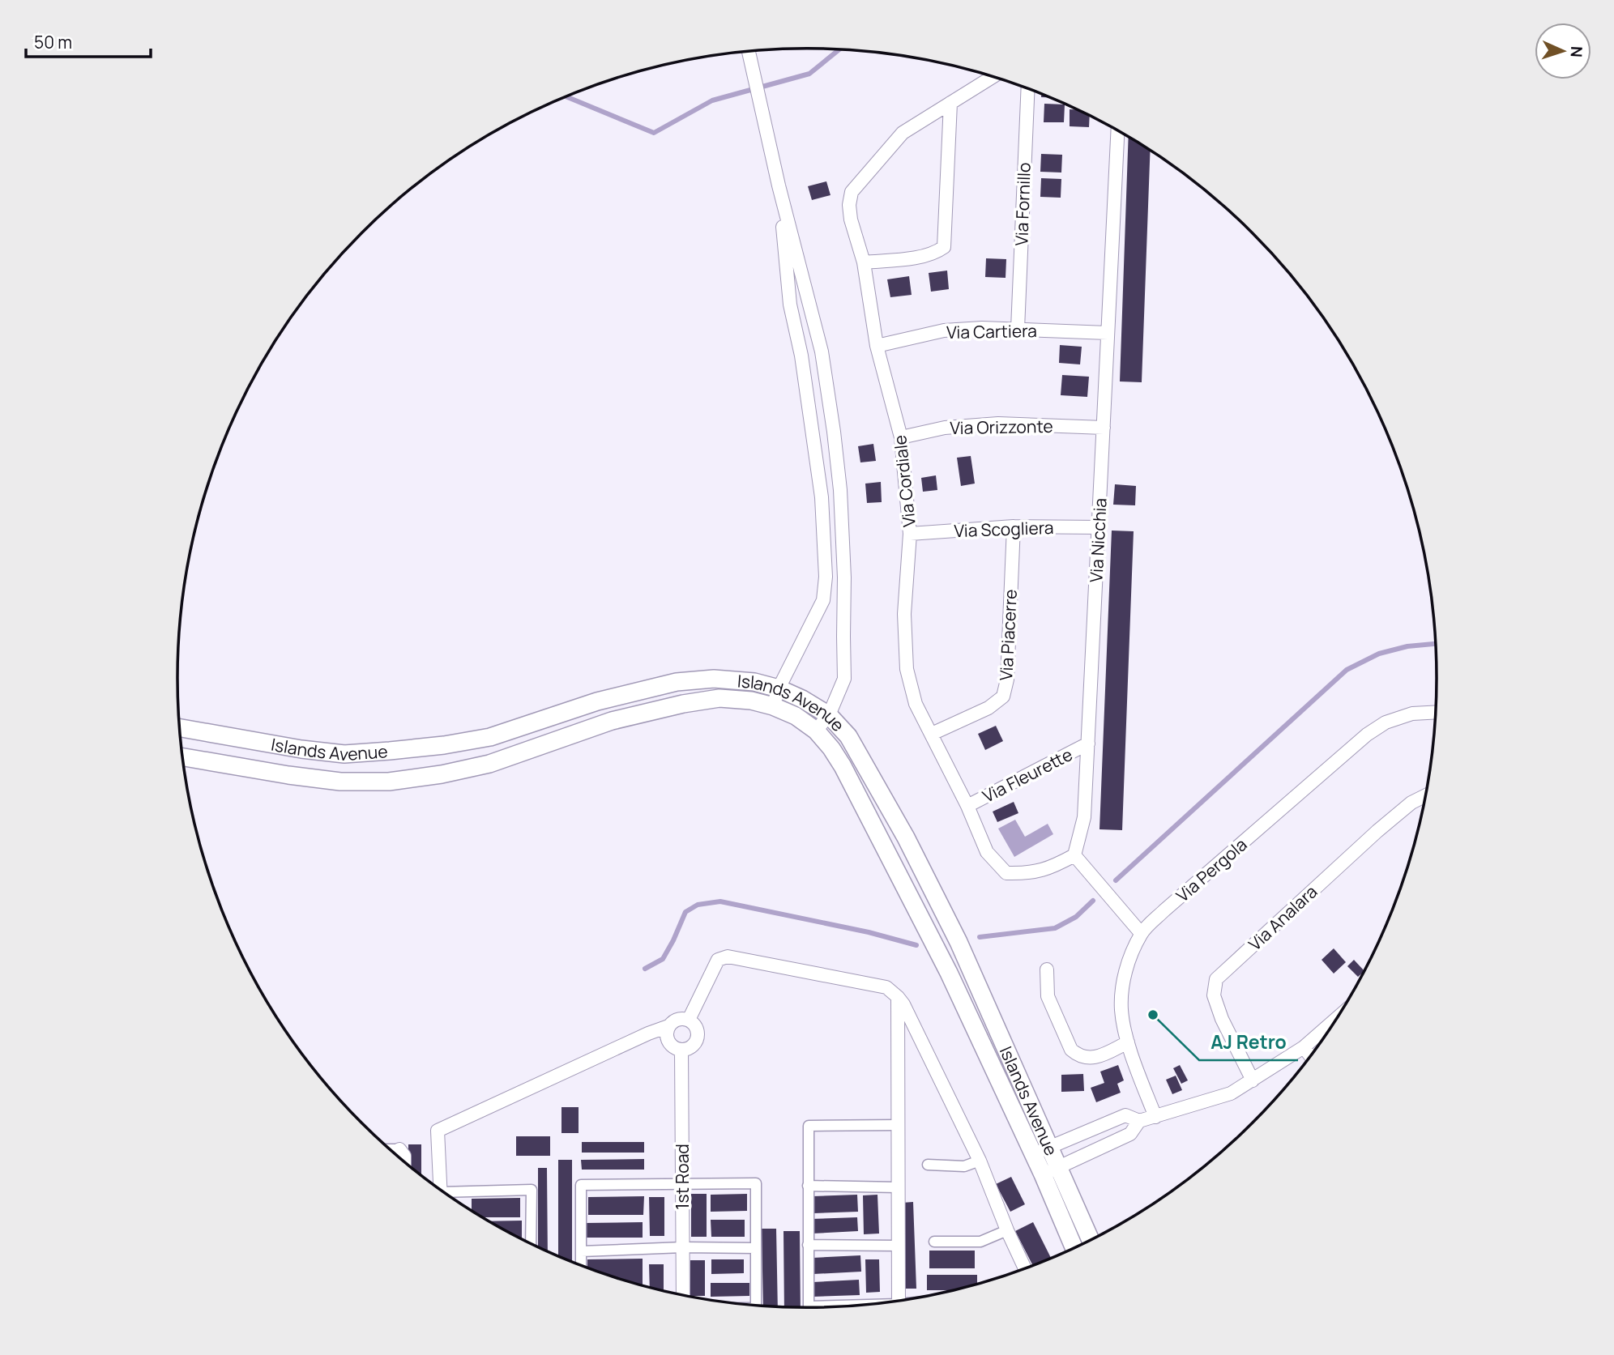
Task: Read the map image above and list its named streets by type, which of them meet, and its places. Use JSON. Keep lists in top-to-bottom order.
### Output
{
  "streets": {
    "street": [
      "Via Fornillo",
      "Via Cartiera",
      "Via Orizzonte",
      "Via Cordiale",
      "Via Scogliera",
      "Via Nicchia",
      "Via Piacerre",
      "Islands Avenue",
      "Via Fleurette",
      "Via Pergola",
      "Via Analara",
      "1st Road"
    ]
  },
  "crossings": [
    ["Via Fornillo", "Via Cartiera"],
    ["Via Cartiera", "Via Cordiale"],
    ["Via Cartiera", "Via Nicchia"],
    ["Via Orizzonte", "Via Cordiale"],
    ["Via Orizzonte", "Via Nicchia"],
    ["Via Cordiale", "Via Scogliera"],
    ["Via Cordiale", "Via Nicchia"],
    ["Via Cordiale", "Via Piacerre"],
    ["Via Cordiale", "Via Fleurette"],
    ["Via Scogliera", "Via Nicchia"],
    ["Via Scogliera", "Via Piacerre"],
    ["Via Nicchia", "Via Fleurette"]
  ],
  "places": ["AJ Retro"],
  "scale_bar": "50 m",
  "north": "right"
}
